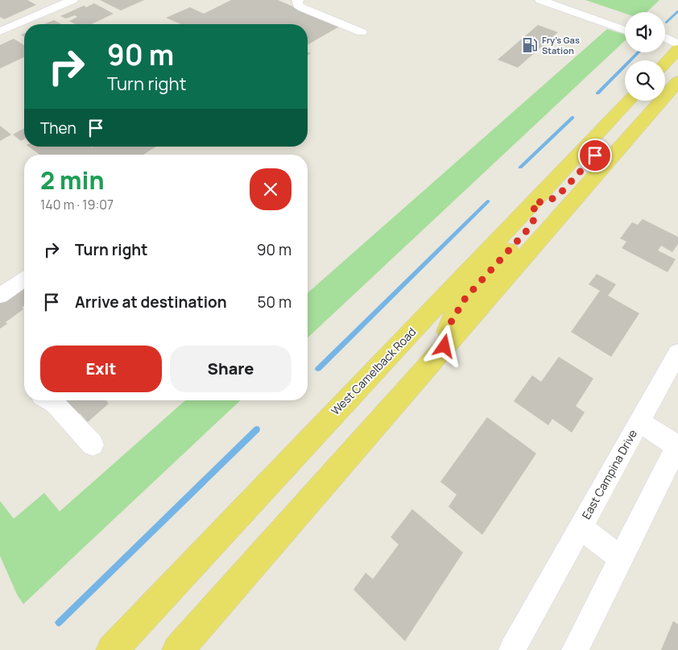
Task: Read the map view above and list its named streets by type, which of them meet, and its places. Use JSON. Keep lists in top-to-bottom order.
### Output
{
  "streets": {
    "main road": ["West Camelback Road"],
    "street": ["East Campina Drive"]
  },
  "places": {
    "fuel station": ["Fry's Gas Station"]
  },
  "page": {
    "turn": ["90 m", "Turn right"],
    "then": "Then",
    "heading": ["2 min", "140 m · 19:07"],
    "list": [
      {
        "name": "Turn right",
        "value": "90 m"
      },
      {
        "name": "Arrive at destination",
        "value": "50 m"
      }
    ],
    "buttons": ["Exit", "Share"]
  }
}
